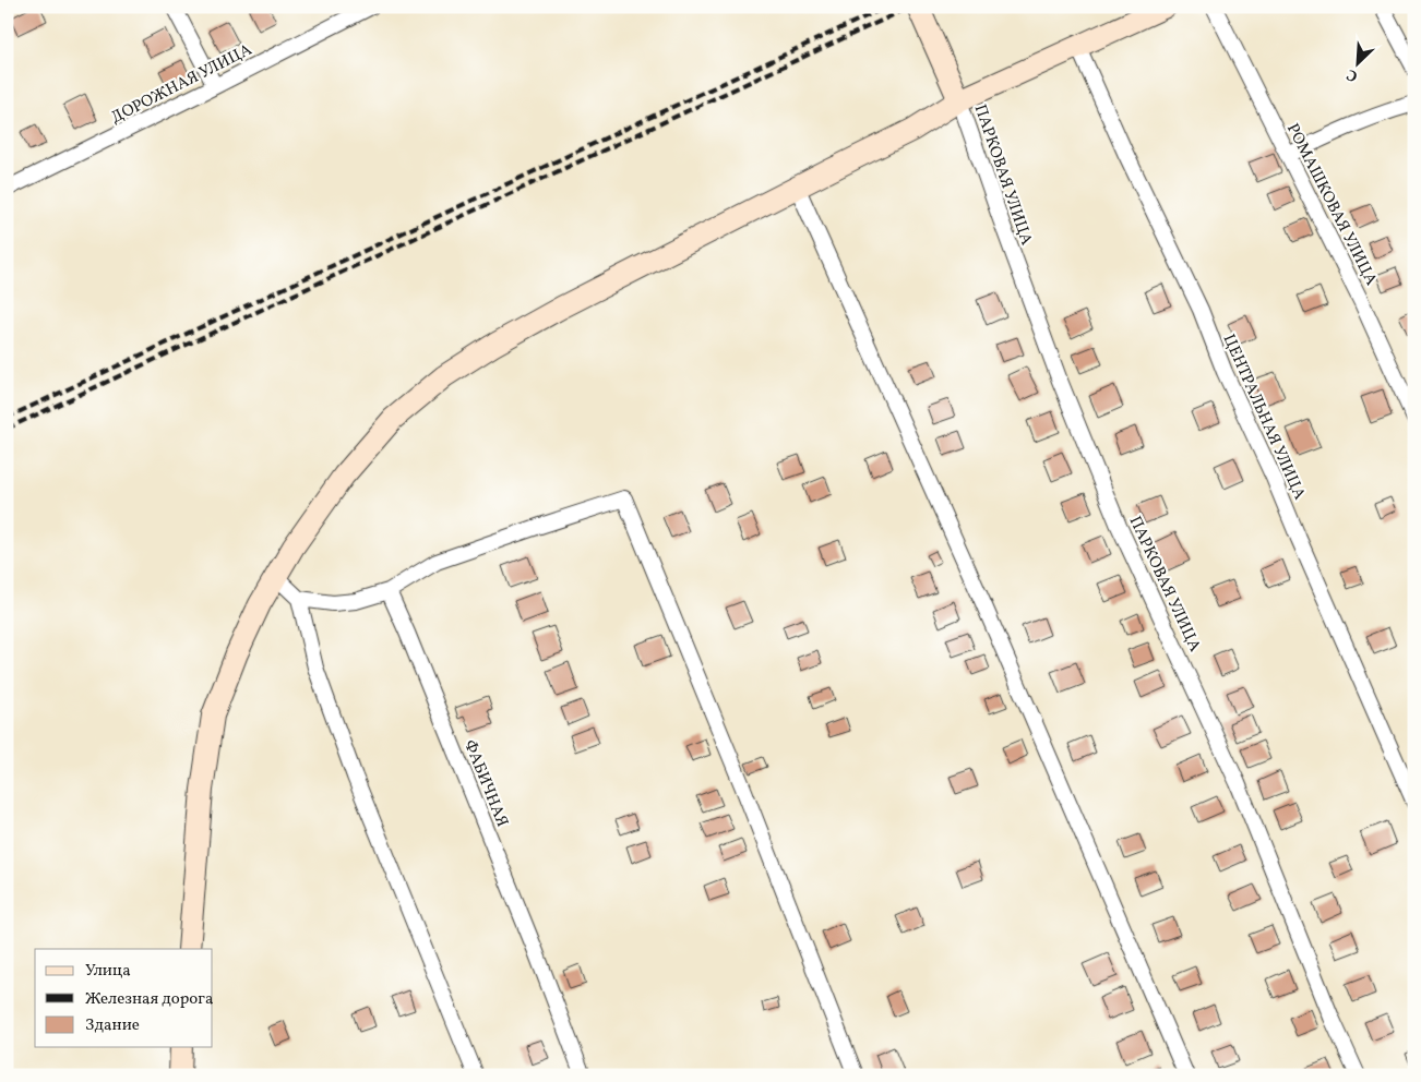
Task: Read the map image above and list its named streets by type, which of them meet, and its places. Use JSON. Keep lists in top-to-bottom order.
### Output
{
  "streets": {
    "street": [
      "ДОРОЖНАЯ УЛИЦА",
      "ПАРКОВАЯ УЛИЦА",
      "РОМАШКОВАЯ УЛИЦА",
      "ЦЕНТРАЛЬНАЯ УЛИЦА",
      "ФАБИЧНАЯ"
    ]
  },
  "legend": ["Улица", "Железная дорога", "Здание"],
  "north": "bottom left"
}
